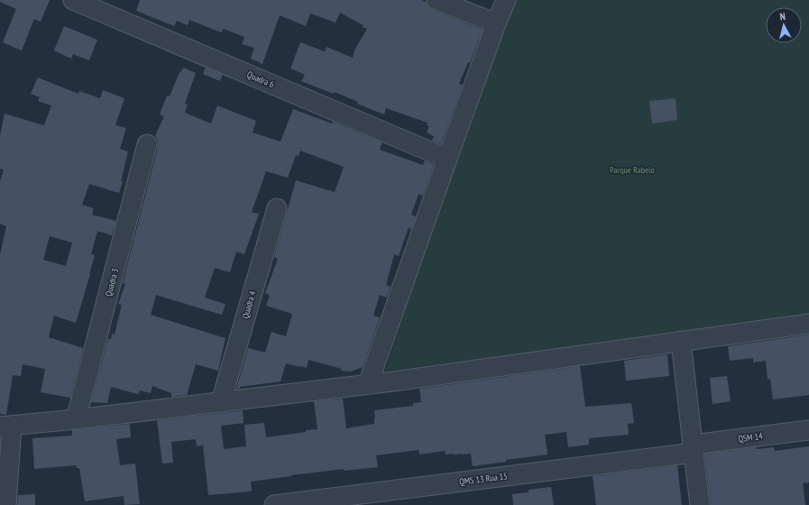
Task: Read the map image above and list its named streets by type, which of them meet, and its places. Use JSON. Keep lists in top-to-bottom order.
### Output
{
  "streets": {
    "street": [
      "Quadra 6",
      "Quadra 3",
      "Quadra 4",
      "QSM 14",
      "QMS 13 Rua 15"
    ]
  },
  "crossings": [
    ["QSM 14", "QMS 13 Rua 15"]
  ],
  "parks": ["Parque Rabelo"],
  "north": "top"
}
